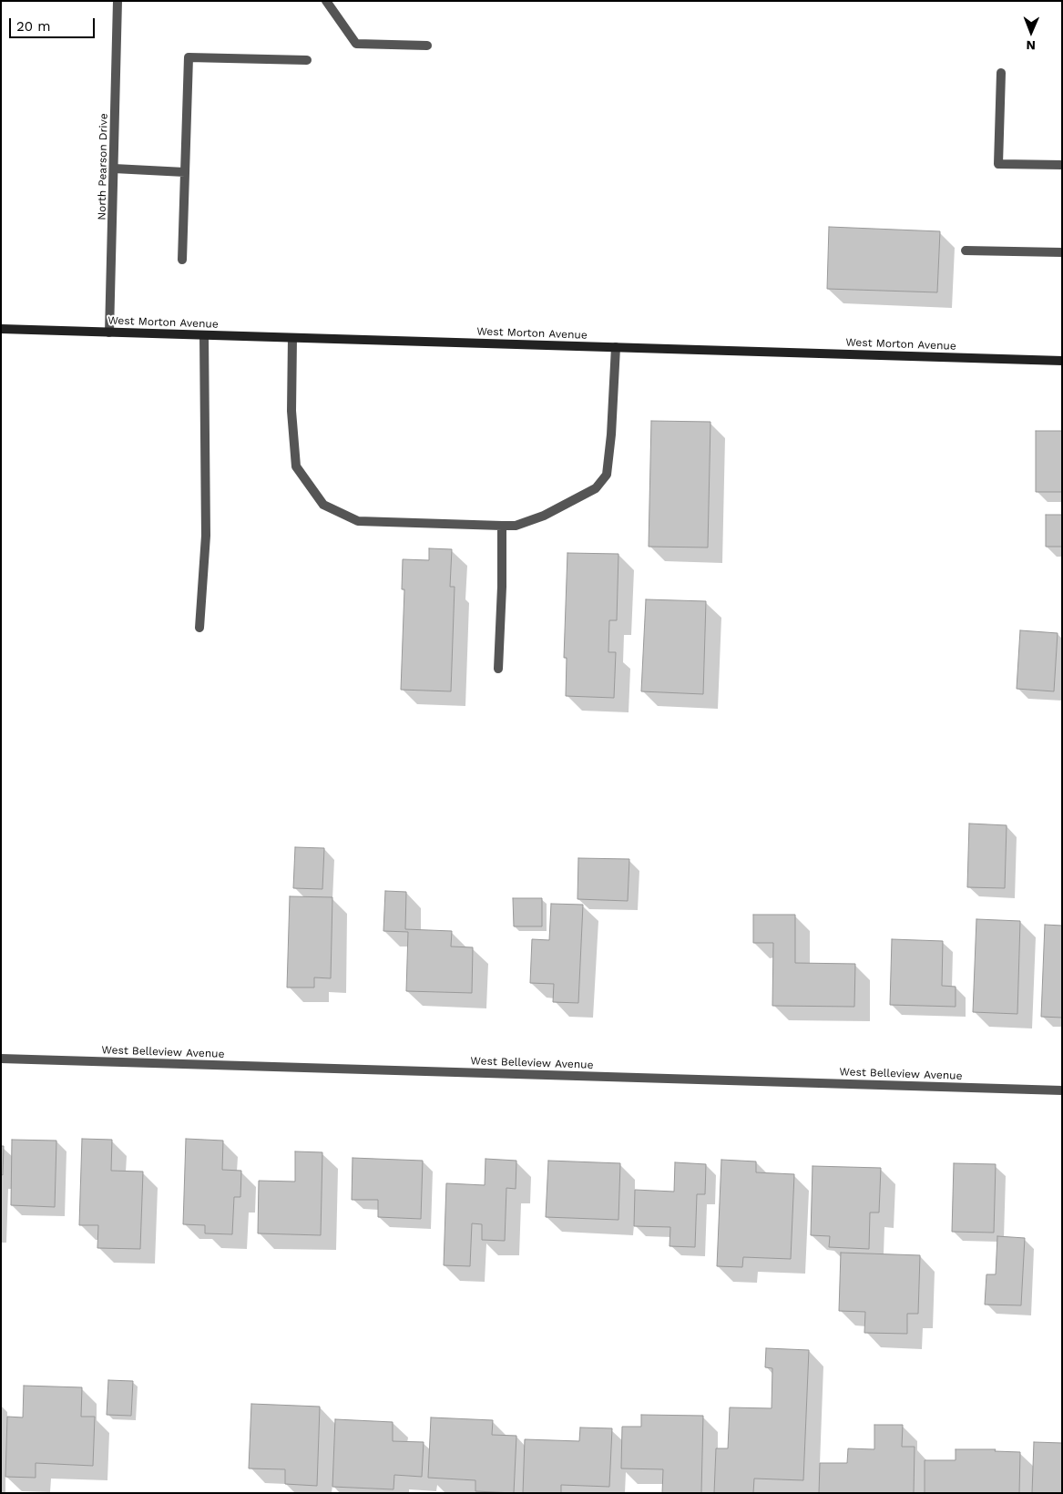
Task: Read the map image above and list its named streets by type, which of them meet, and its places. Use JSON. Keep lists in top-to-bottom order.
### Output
{
  "streets": {
    "main road": ["West Morton Avenue"],
    "street": ["North Pearson Drive", "West Belleview Avenue"]
  },
  "crossings": [
    ["North Pearson Drive", "West Morton Avenue"]
  ],
  "scale_bar": "20 m",
  "north": "bottom"
}
